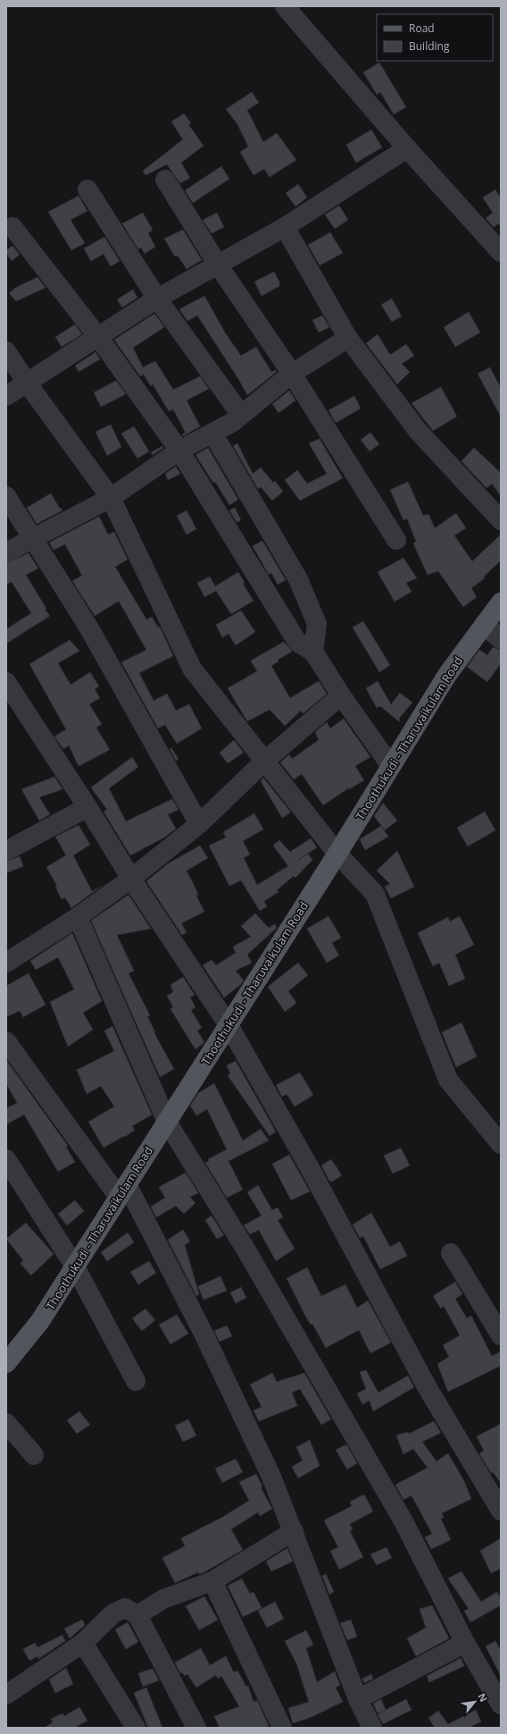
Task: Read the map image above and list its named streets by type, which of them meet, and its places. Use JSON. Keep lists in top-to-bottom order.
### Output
{
  "streets": {
    "main road": ["Thoothukudi - Tharuvaikulam Road"]
  },
  "legend": ["Road", "Building"],
  "north": "top right"
}
